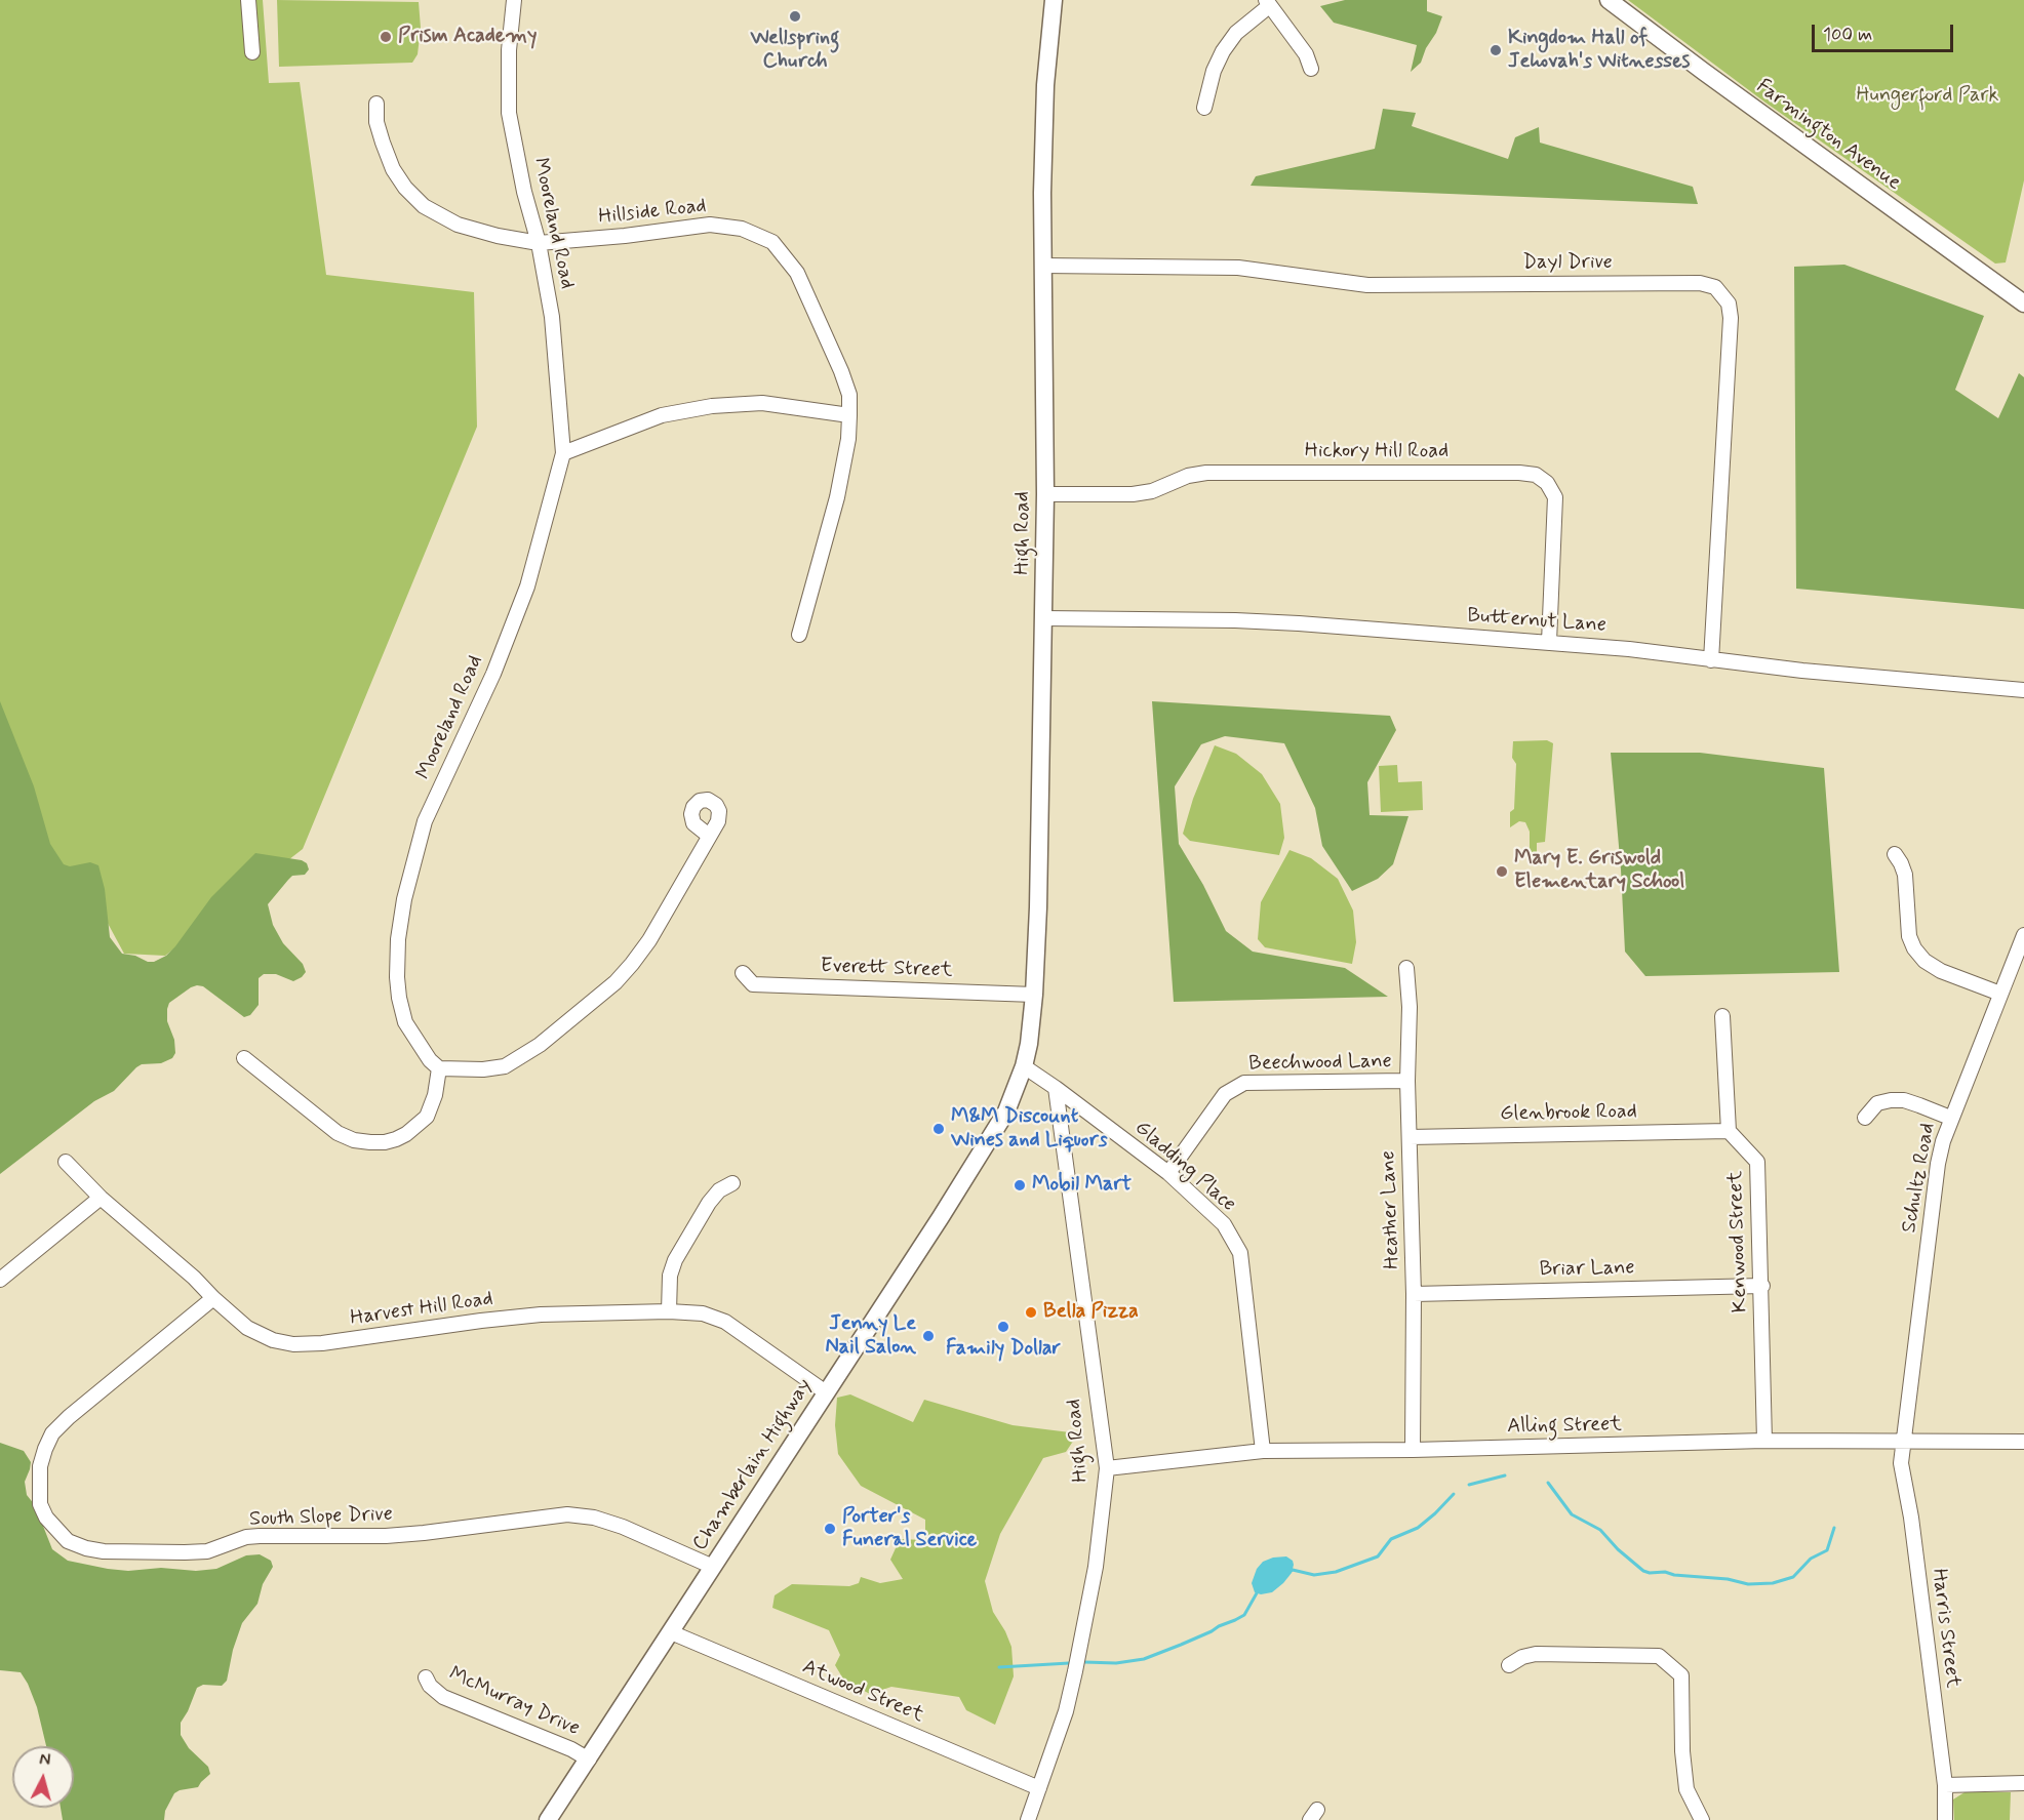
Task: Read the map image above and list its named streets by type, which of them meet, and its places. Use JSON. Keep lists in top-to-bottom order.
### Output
{
  "streets": {
    "main road": ["Farmington Avenue", "High Road", "Chamberlain Highway"],
    "street": [
      "Hillside Road",
      "Mooreland Road",
      "Dayl Drive",
      "Hickory Hill Road",
      "Butternut Lane",
      "Everett Street",
      "Beechwood Lane",
      "Glenbrook Road",
      "Gladding Place",
      "Schultz Road",
      "Heather Lane",
      "Kenwood Street",
      "Briar Lane",
      "Harvest Hill Road",
      "Alling Street",
      "South Slope Drive",
      "Harris Street",
      "Atwood Street",
      "McMurray Drive"
    ]
  },
  "crossings": [
    ["Hillside Road", "Mooreland Road"],
    ["Dayl Drive", "High Road"],
    ["Dayl Drive", "Butternut Lane"],
    ["Hickory Hill Road", "High Road"],
    ["Hickory Hill Road", "Butternut Lane"],
    ["High Road", "Butternut Lane"],
    ["High Road", "Everett Street"],
    ["High Road", "Gladding Place"],
    ["High Road", "Alling Street"],
    ["High Road", "Chamberlain Highway"],
    ["High Road", "Atwood Street"],
    ["Beechwood Lane", "Gladding Place"],
    ["Beechwood Lane", "Heather Lane"],
    ["Glenbrook Road", "Heather Lane"],
    ["Glenbrook Road", "Kenwood Street"],
    ["Gladding Place", "Alling Street"],
    ["Gladding Place", "Chamberlain Highway"],
    ["Schultz Road", "Alling Street"],
    ["Schultz Road", "Harris Street"],
    ["Heather Lane", "Briar Lane"],
    ["Heather Lane", "Alling Street"],
    ["Kenwood Street", "Briar Lane"],
    ["Kenwood Street", "Alling Street"],
    ["Harvest Hill Road", "Chamberlain Highway"],
    ["Harvest Hill Road", "South Slope Drive"],
    ["Alling Street", "Harris Street"],
    ["Chamberlain Highway", "South Slope Drive"],
    ["Chamberlain Highway", "Atwood Street"],
    ["Chamberlain Highway", "McMurray Drive"]
  ],
  "parks": ["Hungerford Park"],
  "places": [
    "Wellspring Church",
    "Prism Academy",
    "Kingdom Hall of Jehovah's Witnesses",
    "Mary E. Griswold Elementary School",
    "M&M Discount Wines and Liquors",
    "Mobil Mart",
    "Bella Pizza",
    "Family Dollar",
    "Jenny Le Nail Salon",
    "Porter's Funeral Service"
  ],
  "scale_bar": "100 m",
  "north": "top"
}
